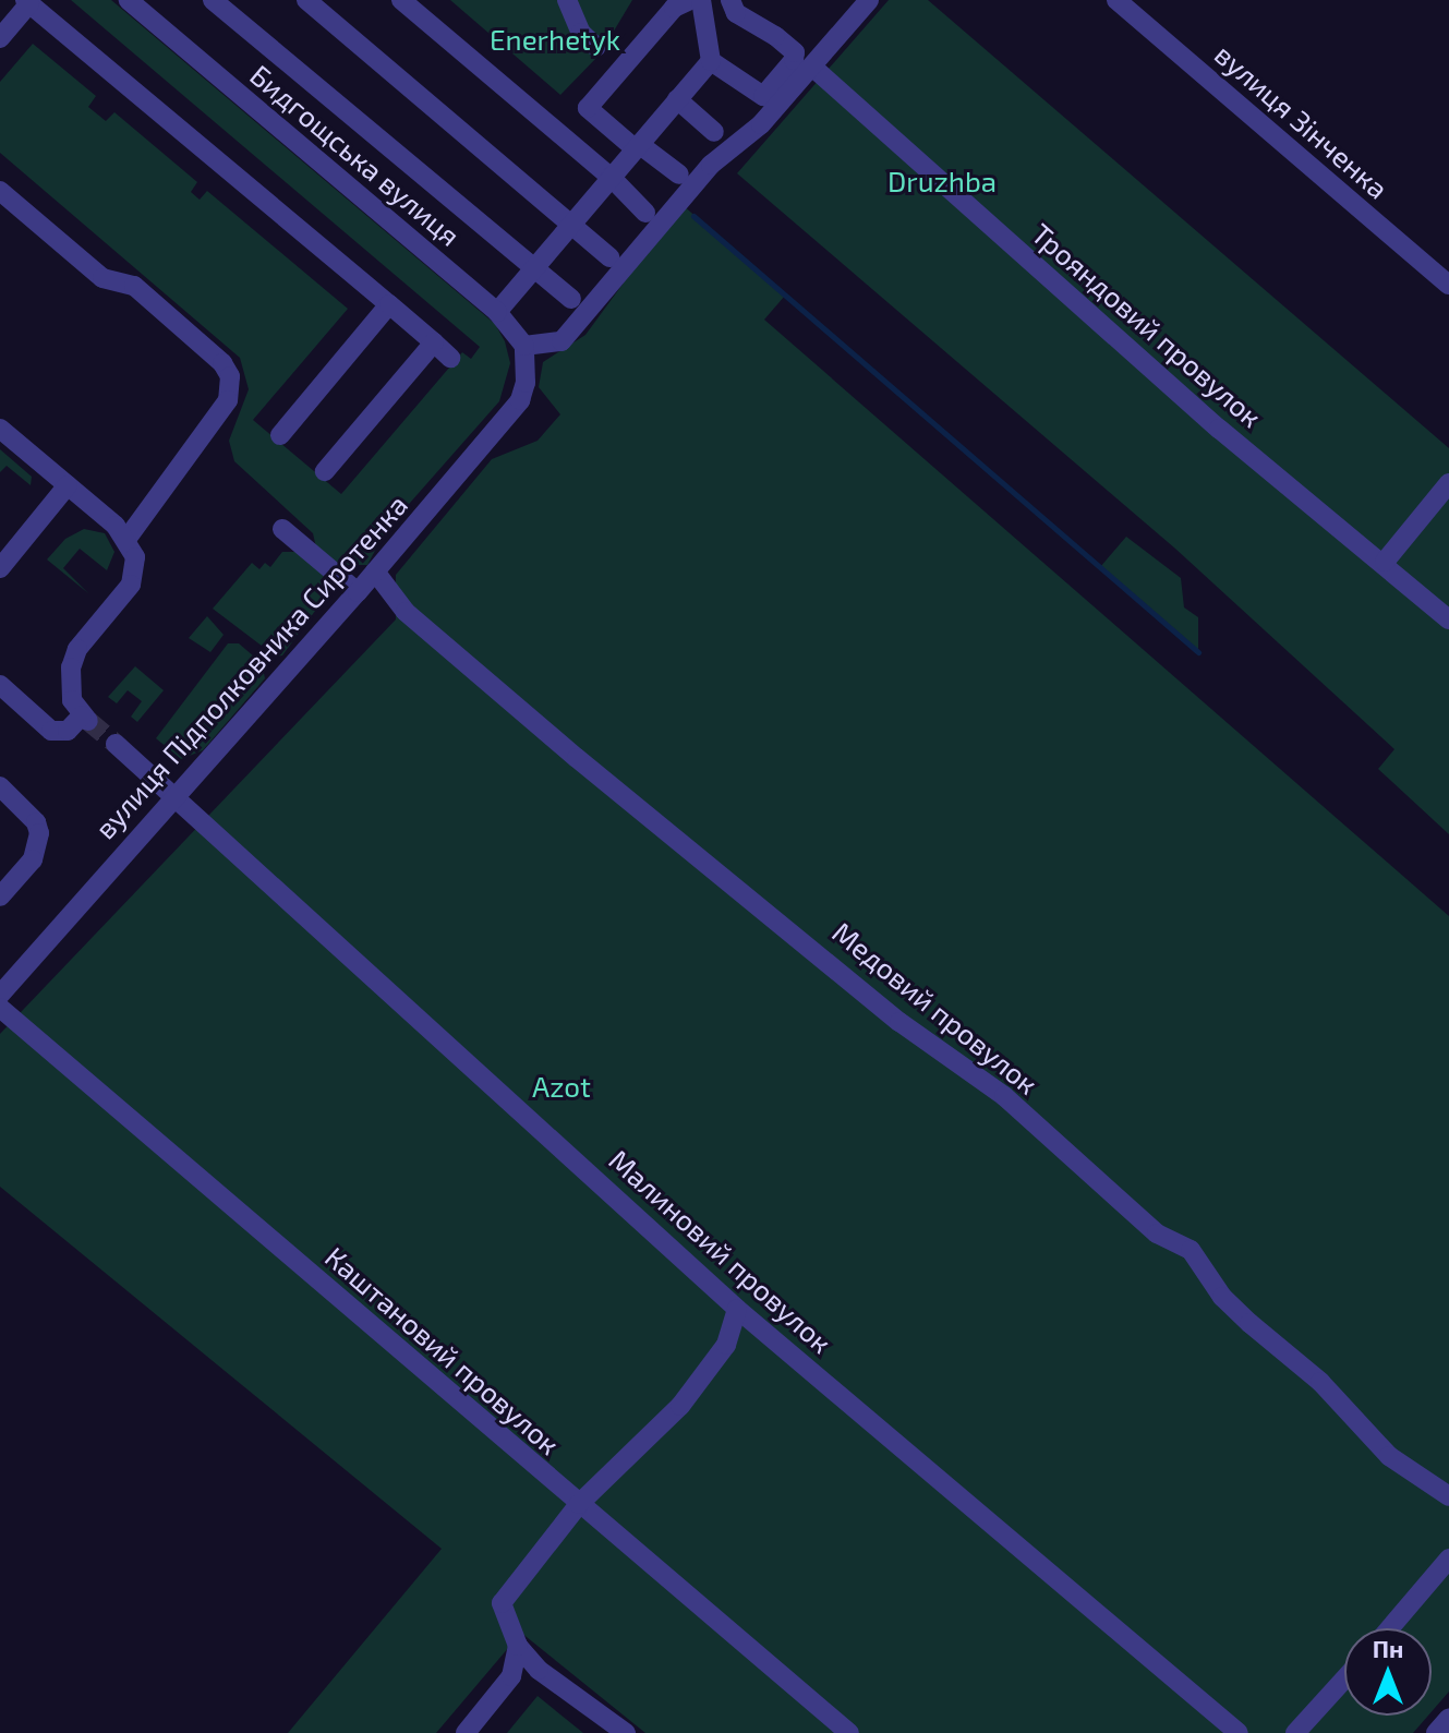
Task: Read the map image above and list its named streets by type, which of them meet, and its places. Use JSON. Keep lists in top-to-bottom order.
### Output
{
  "streets": {
    "street": [
      "вулиця Зінченка",
      "Бидгощська вулиця",
      "Трояндовий провулок",
      "вулиця Підполковника Сиротенка",
      "Медовий провулок",
      "Малиновий провулок",
      "Каштановий провулок"
    ]
  },
  "crossings": [
    ["Бидгощська вулиця", "вулиця Підполковника Сиротенка"],
    ["вулиця Підполковника Сиротенка", "Медовий провулок"],
    ["вулиця Підполковника Сиротенка", "Малиновий провулок"]
  ],
  "parks": ["Enerhetyk", "Druzhba", "Azot"],
  "north": "top"
}
